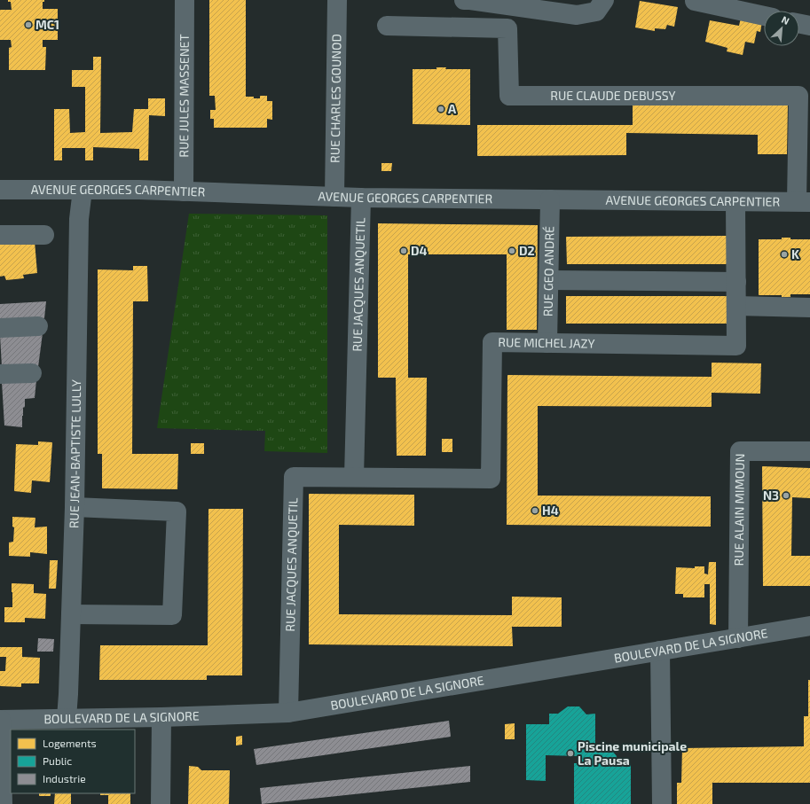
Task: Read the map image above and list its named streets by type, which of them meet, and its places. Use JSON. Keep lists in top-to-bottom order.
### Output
{
  "streets": {
    "street": [
      "RUE JULES MASSENET",
      "RUE CLAUDE DEBUSSY",
      "RUE CHARLES GOUNOD",
      "AVENUE GEORGES CARPENTIER",
      "RUE GEO ANDRÉ",
      "RUE JACQUES ANQUETIL",
      "RUE MICHEL JAZY",
      "RUE JEAN-BAPTISTE LULLY",
      "RUE ALAIN MIMOUN",
      "BOULEVARD DE LA SIGNORE"
    ]
  },
  "crossings": [
    ["RUE JULES MASSENET", "AVENUE GEORGES CARPENTIER"],
    ["RUE CLAUDE DEBUSSY", "AVENUE GEORGES CARPENTIER"],
    ["RUE CHARLES GOUNOD", "AVENUE GEORGES CARPENTIER"],
    ["AVENUE GEORGES CARPENTIER", "RUE GEO ANDRÉ"],
    ["AVENUE GEORGES CARPENTIER", "RUE JACQUES ANQUETIL"],
    ["AVENUE GEORGES CARPENTIER", "RUE JEAN-BAPTISTE LULLY"],
    ["RUE GEO ANDRÉ", "RUE MICHEL JAZY"],
    ["RUE JACQUES ANQUETIL", "RUE MICHEL JAZY"],
    ["RUE JACQUES ANQUETIL", "BOULEVARD DE LA SIGNORE"],
    ["RUE JEAN-BAPTISTE LULLY", "BOULEVARD DE LA SIGNORE"],
    ["RUE ALAIN MIMOUN", "BOULEVARD DE LA SIGNORE"]
  ],
  "places": [
    "MC1",
    "A",
    "D4",
    "D2",
    "K",
    "N3",
    "H4",
    "Piscine municipale La Pausa"
  ],
  "legend": ["Logements", "Public", "Industrie"],
  "north": "top right"
}
